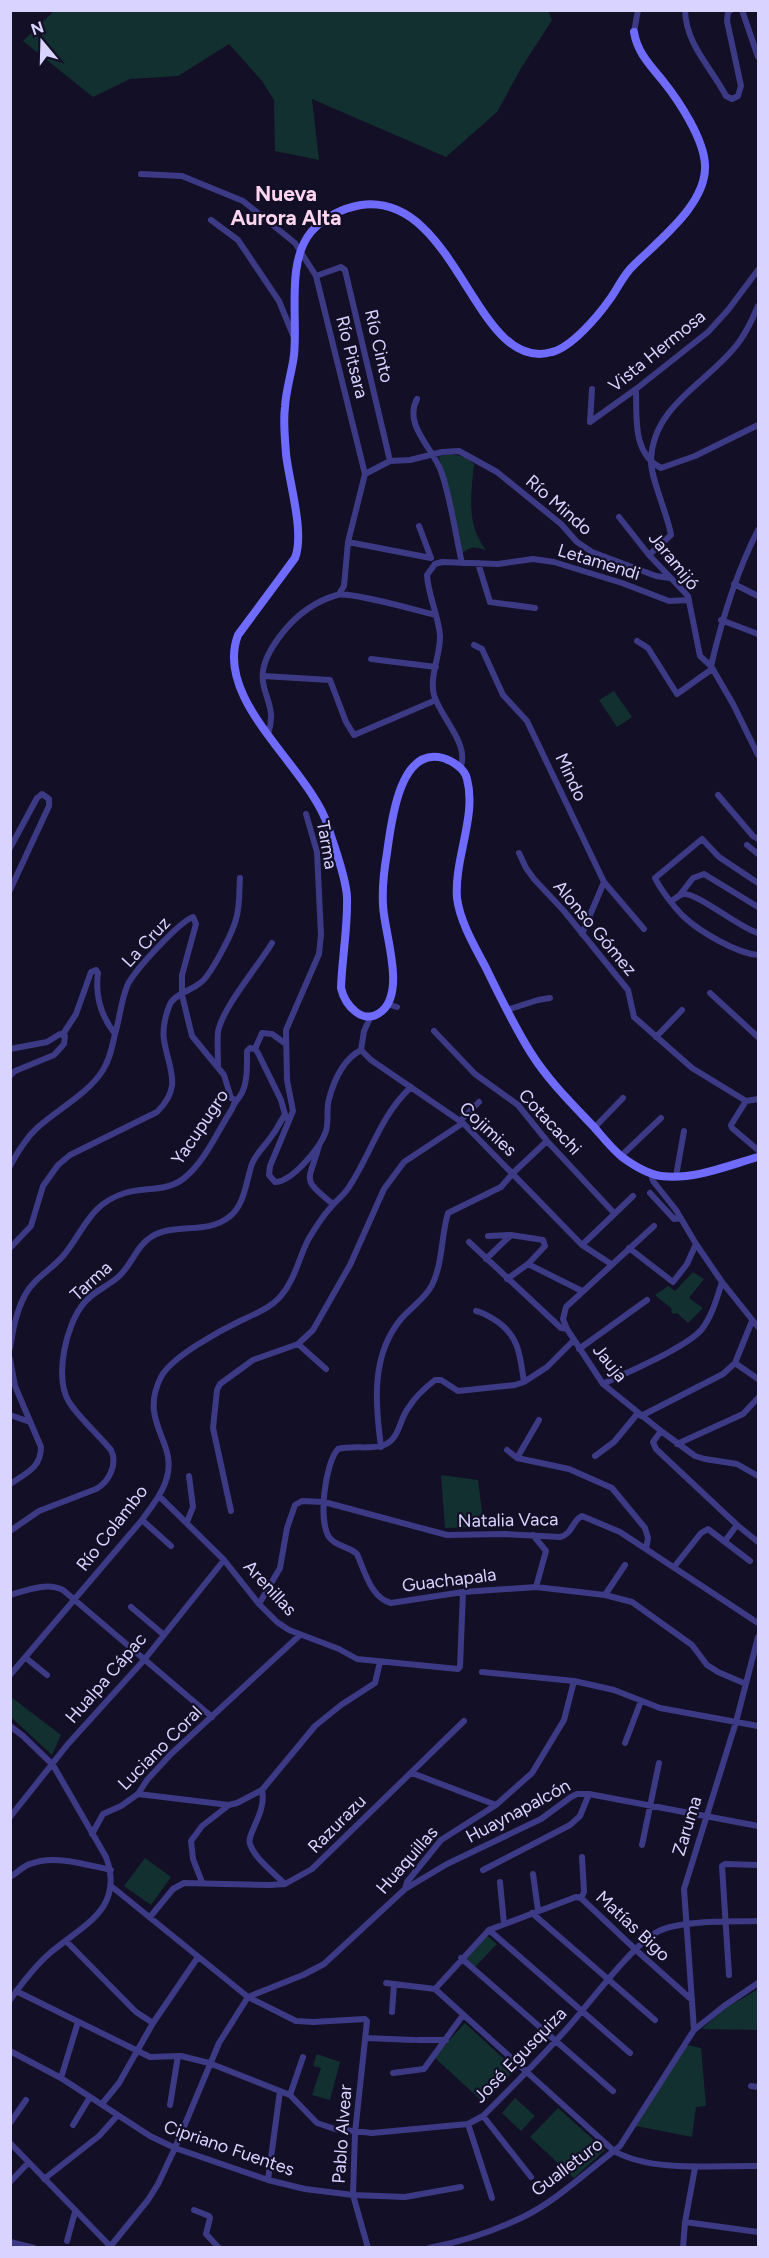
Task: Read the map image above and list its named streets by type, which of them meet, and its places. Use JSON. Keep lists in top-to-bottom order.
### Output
{
  "streets": {
    "street": [
      "Río Cinto",
      "Vista Hermosa",
      "Río Pitsara",
      "Río Mindo",
      "Jaramijó",
      "Letamendi",
      "Mindo",
      "Tarma",
      "Alonso Gómez",
      "La Cruz",
      "Cotacachi",
      "Yacupugro",
      "Cojimies",
      "Jauja",
      "Natalia Vaca",
      "Río Colambo",
      "Guachapala",
      "Arenillas",
      "Hualpa Cápac",
      "Luciano Coral",
      "Huaynapalcón",
      "Razurazu",
      "Zaruma",
      "Huaquillas",
      "Matías Bigo",
      "José Egusquiza",
      "Pablo Alvear",
      "Cipriano Fuentes",
      "Gualleturo"
    ]
  },
  "crossings": [
    ["Río Cinto", "Río Pitsara"],
    ["Río Cinto", "Río Mindo"],
    ["Río Mindo", "Jaramijó"],
    ["Jaramijó", "Letamendi"],
    ["Cojimies", "Río Colambo"],
    ["Natalia Vaca", "Guachapala"],
    ["Río Colambo", "Arenillas"],
    ["Guachapala", "Arenillas"],
    ["Guachapala", "Zaruma"],
    ["Arenillas", "Hualpa Cápac"],
    ["Arenillas", "Luciano Coral"],
    ["Huaynapalcón", "Zaruma"],
    ["Huaynapalcón", "Huaquillas"],
    ["Zaruma", "Matías Bigo"],
    ["Zaruma", "José Egusquiza"],
    ["Zaruma", "Gualleturo"],
    ["Huaquillas", "Pablo Alvear"],
    ["Matías Bigo", "José Egusquiza"],
    ["José Egusquiza", "Pablo Alvear"],
    ["Pablo Alvear", "Cipriano Fuentes"]
  ],
  "districts": ["Nueva Aurora Alta"],
  "north": "top"
}
